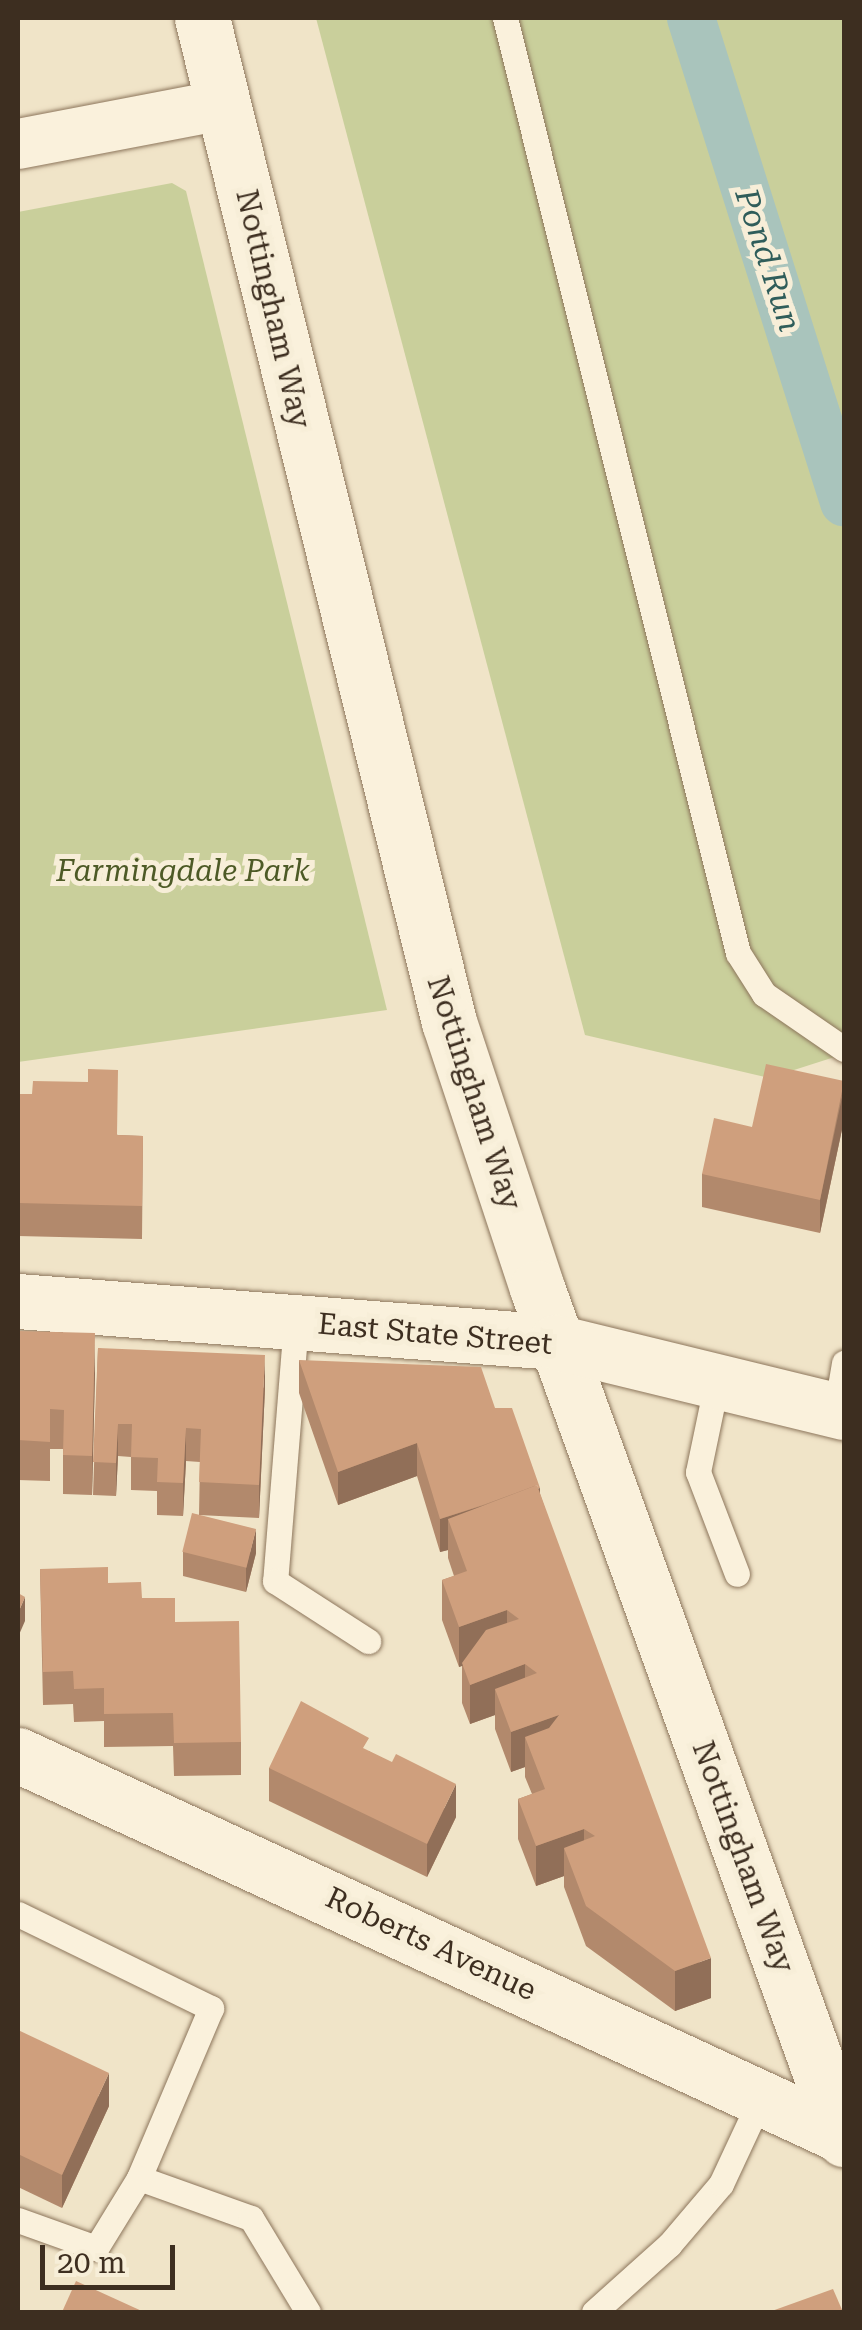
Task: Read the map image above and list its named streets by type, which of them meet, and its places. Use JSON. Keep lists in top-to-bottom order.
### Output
{
  "streets": {
    "street": ["Nottingham Way", "East State Street", "Roberts Avenue"]
  },
  "crossings": [
    ["Nottingham Way", "East State Street"],
    ["Nottingham Way", "Roberts Avenue"]
  ],
  "water": ["Pond Run"],
  "parks": ["Farmingdale Park"],
  "scale_bar": "20 m"
}
